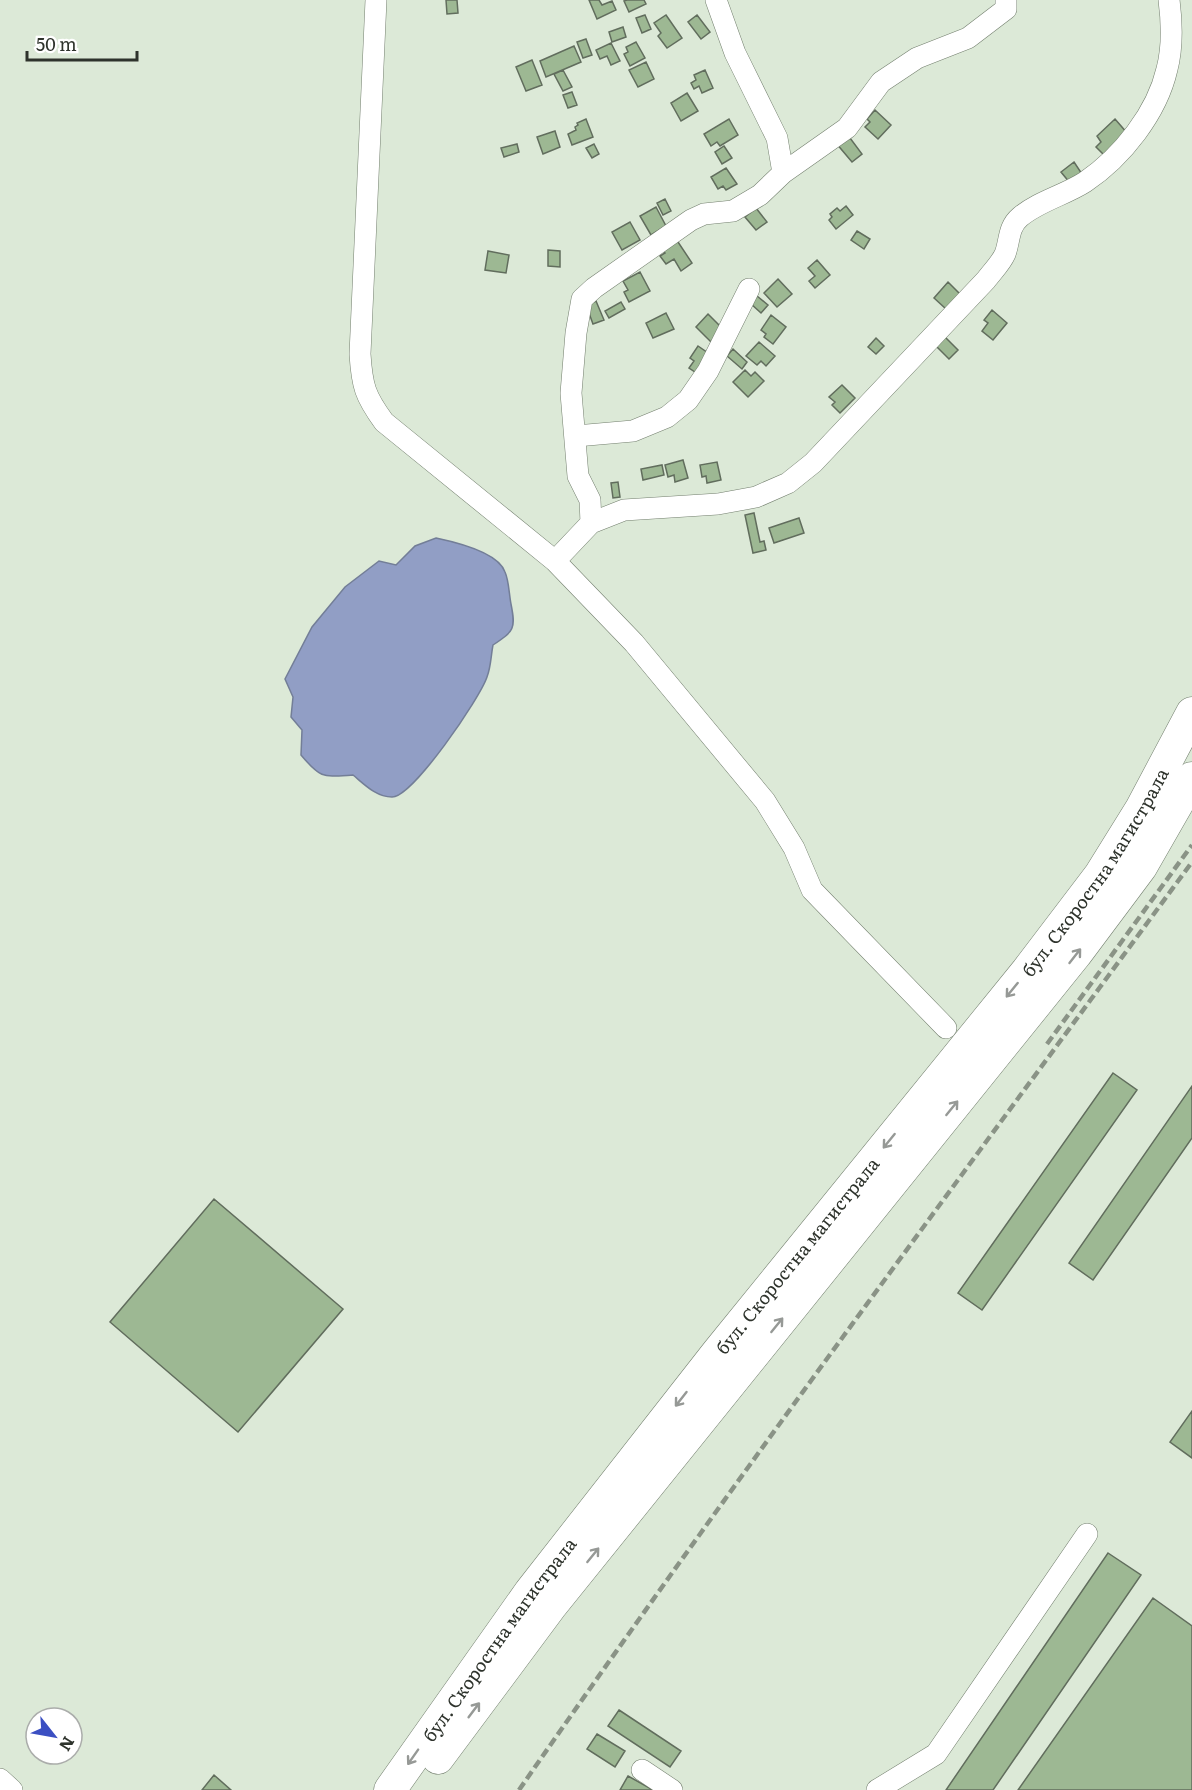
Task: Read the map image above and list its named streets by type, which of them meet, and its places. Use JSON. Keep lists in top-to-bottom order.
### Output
{
  "streets": {
    "highway": ["бул. Скоростна магистрала"]
  },
  "scale_bar": "50 m",
  "north": "bottom right"
}
